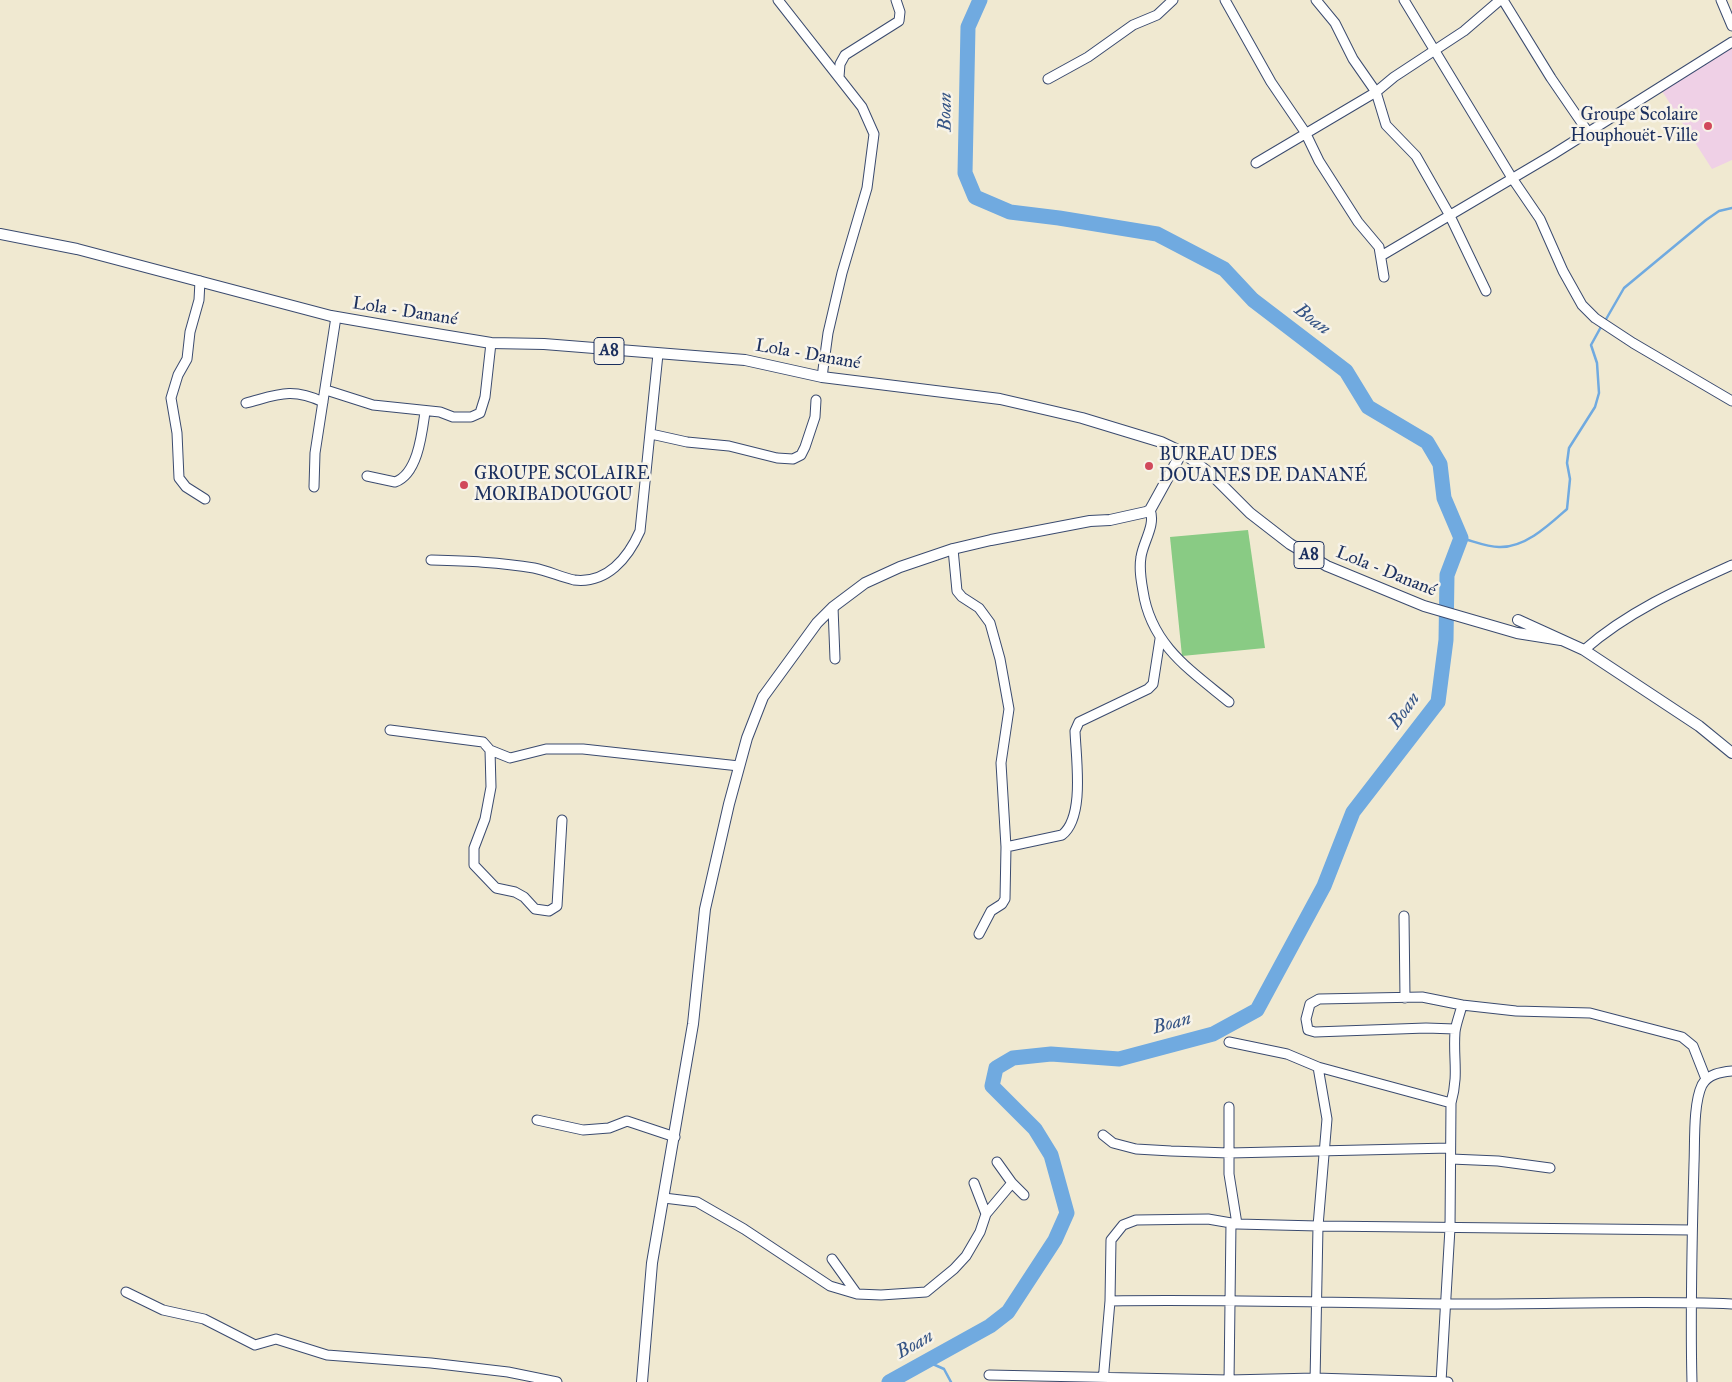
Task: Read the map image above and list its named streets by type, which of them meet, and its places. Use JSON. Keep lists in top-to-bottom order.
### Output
{
  "streets": {
    "main road": ["Lola - Danané", "A8"]
  },
  "water": ["Boan"],
  "places": ["Groupe Scolaire Houphouët-Ville", "BUREAU DES DOUANES DE DANANÉ", "GROUPE SCOLAIRE MORIBADOUGOU"]
}
